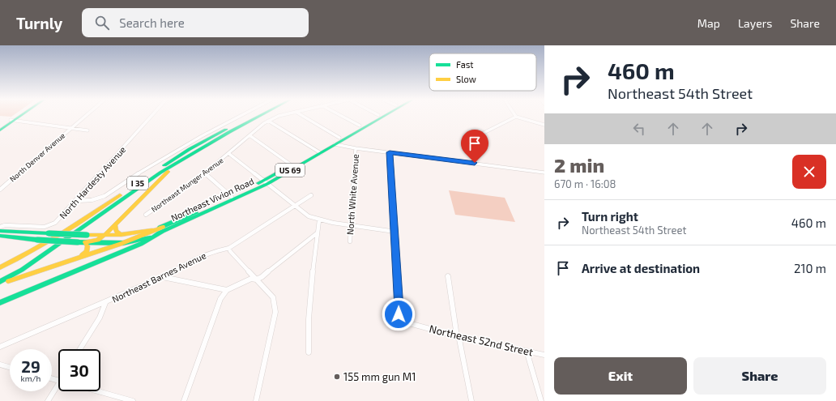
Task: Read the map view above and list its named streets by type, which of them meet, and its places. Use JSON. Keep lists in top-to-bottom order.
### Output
{
  "streets": {
    "main road": ["US 69", "I 35", "Northeast Vivion Road"],
    "street": [
      "North Denver Avenue",
      "North Hardesty Avenue",
      "Northeast Munger Avenue",
      "North White Avenue",
      "Northeast Barnes Avenue",
      "Northeast 52nd Street"
    ]
  },
  "places": ["155 mm gun M1"],
  "legend": ["Fast", "Slow"],
  "page": {
    "header": "Turnly",
    "search": "Search here",
    "nav": ["Map", "Layers", "Share"],
    "turn": ["460 m", "Northeast 54th Street"],
    "heading": ["2 min", "670 m · 16:08"],
    "list": [
      {
        "name": "Turn right",
        "note": "Northeast 54th Street",
        "value": "460 m"
      },
      {
        "name": "Arrive at destination",
        "value": "210 m"
      }
    ],
    "speed": "29 km/h",
    "limit": "30",
    "buttons": ["Exit", "Share"]
  }
}
